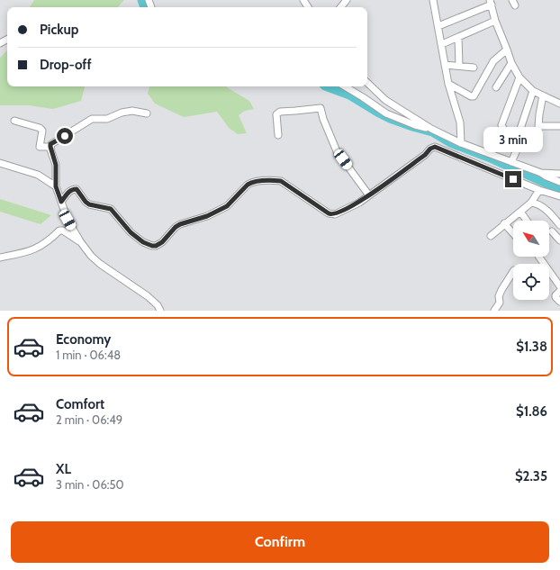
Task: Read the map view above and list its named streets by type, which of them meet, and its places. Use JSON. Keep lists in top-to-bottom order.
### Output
{
  "north": "top left",
  "page": {
    "banner": ["Pickup", "Drop-off"],
    "bubble": "3 min",
    "list": [
      {
        "name": "Economy",
        "note": "1 min · 06:48",
        "value": "$1.38"
      },
      {
        "name": "Comfort",
        "note": "2 min · 06:49",
        "value": "$1.86"
      },
      {
        "name": "XL",
        "note": "3 min · 06:50",
        "value": "$2.35"
      }
    ],
    "buttons": "Confirm"
  }
}
